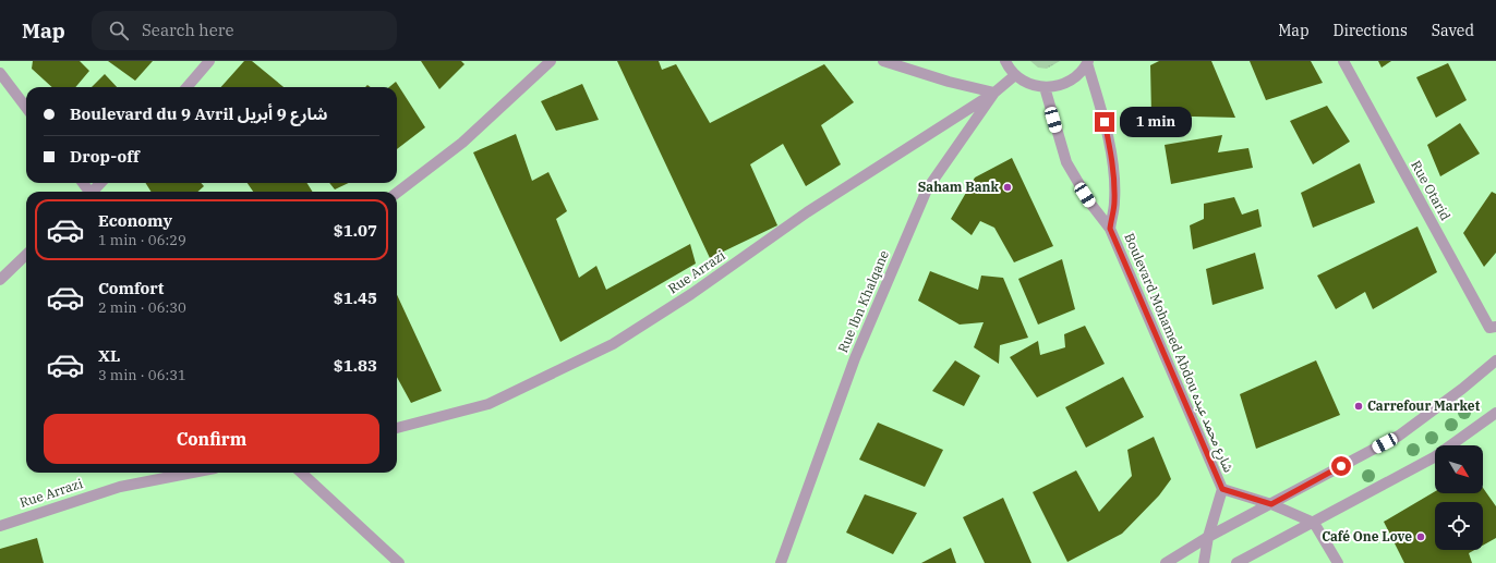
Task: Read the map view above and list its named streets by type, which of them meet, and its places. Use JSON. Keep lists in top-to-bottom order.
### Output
{
  "streets": {
    "street": [
      "Rue Otarid",
      "Rue Arrazi",
      "Rue Ibn Khalqane",
      "Boulevard Mohamed Abdou شارع محمد عبده"
    ]
  },
  "crossings": [
    ["Rue Arrazi", "Rue Ibn Khalqane"]
  ],
  "places": ["Saham Bank", "Carrefour Market", "Café One Love"],
  "north": "bottom right",
  "page": {
    "header": "Map",
    "search": "Search here",
    "nav": ["Map", "Directions", "Saved"],
    "banner": ["Boulevard du 9 Avril شارع 9 أبريل", "Drop-off"],
    "bubble": "1 min",
    "list": [
      {
        "name": "Economy",
        "note": "1 min · 06:29",
        "value": "$1.07"
      },
      {
        "name": "Comfort",
        "note": "2 min · 06:30",
        "value": "$1.45"
      },
      {
        "name": "XL",
        "note": "3 min · 06:31",
        "value": "$1.83"
      }
    ],
    "buttons": "Confirm"
  }
}
